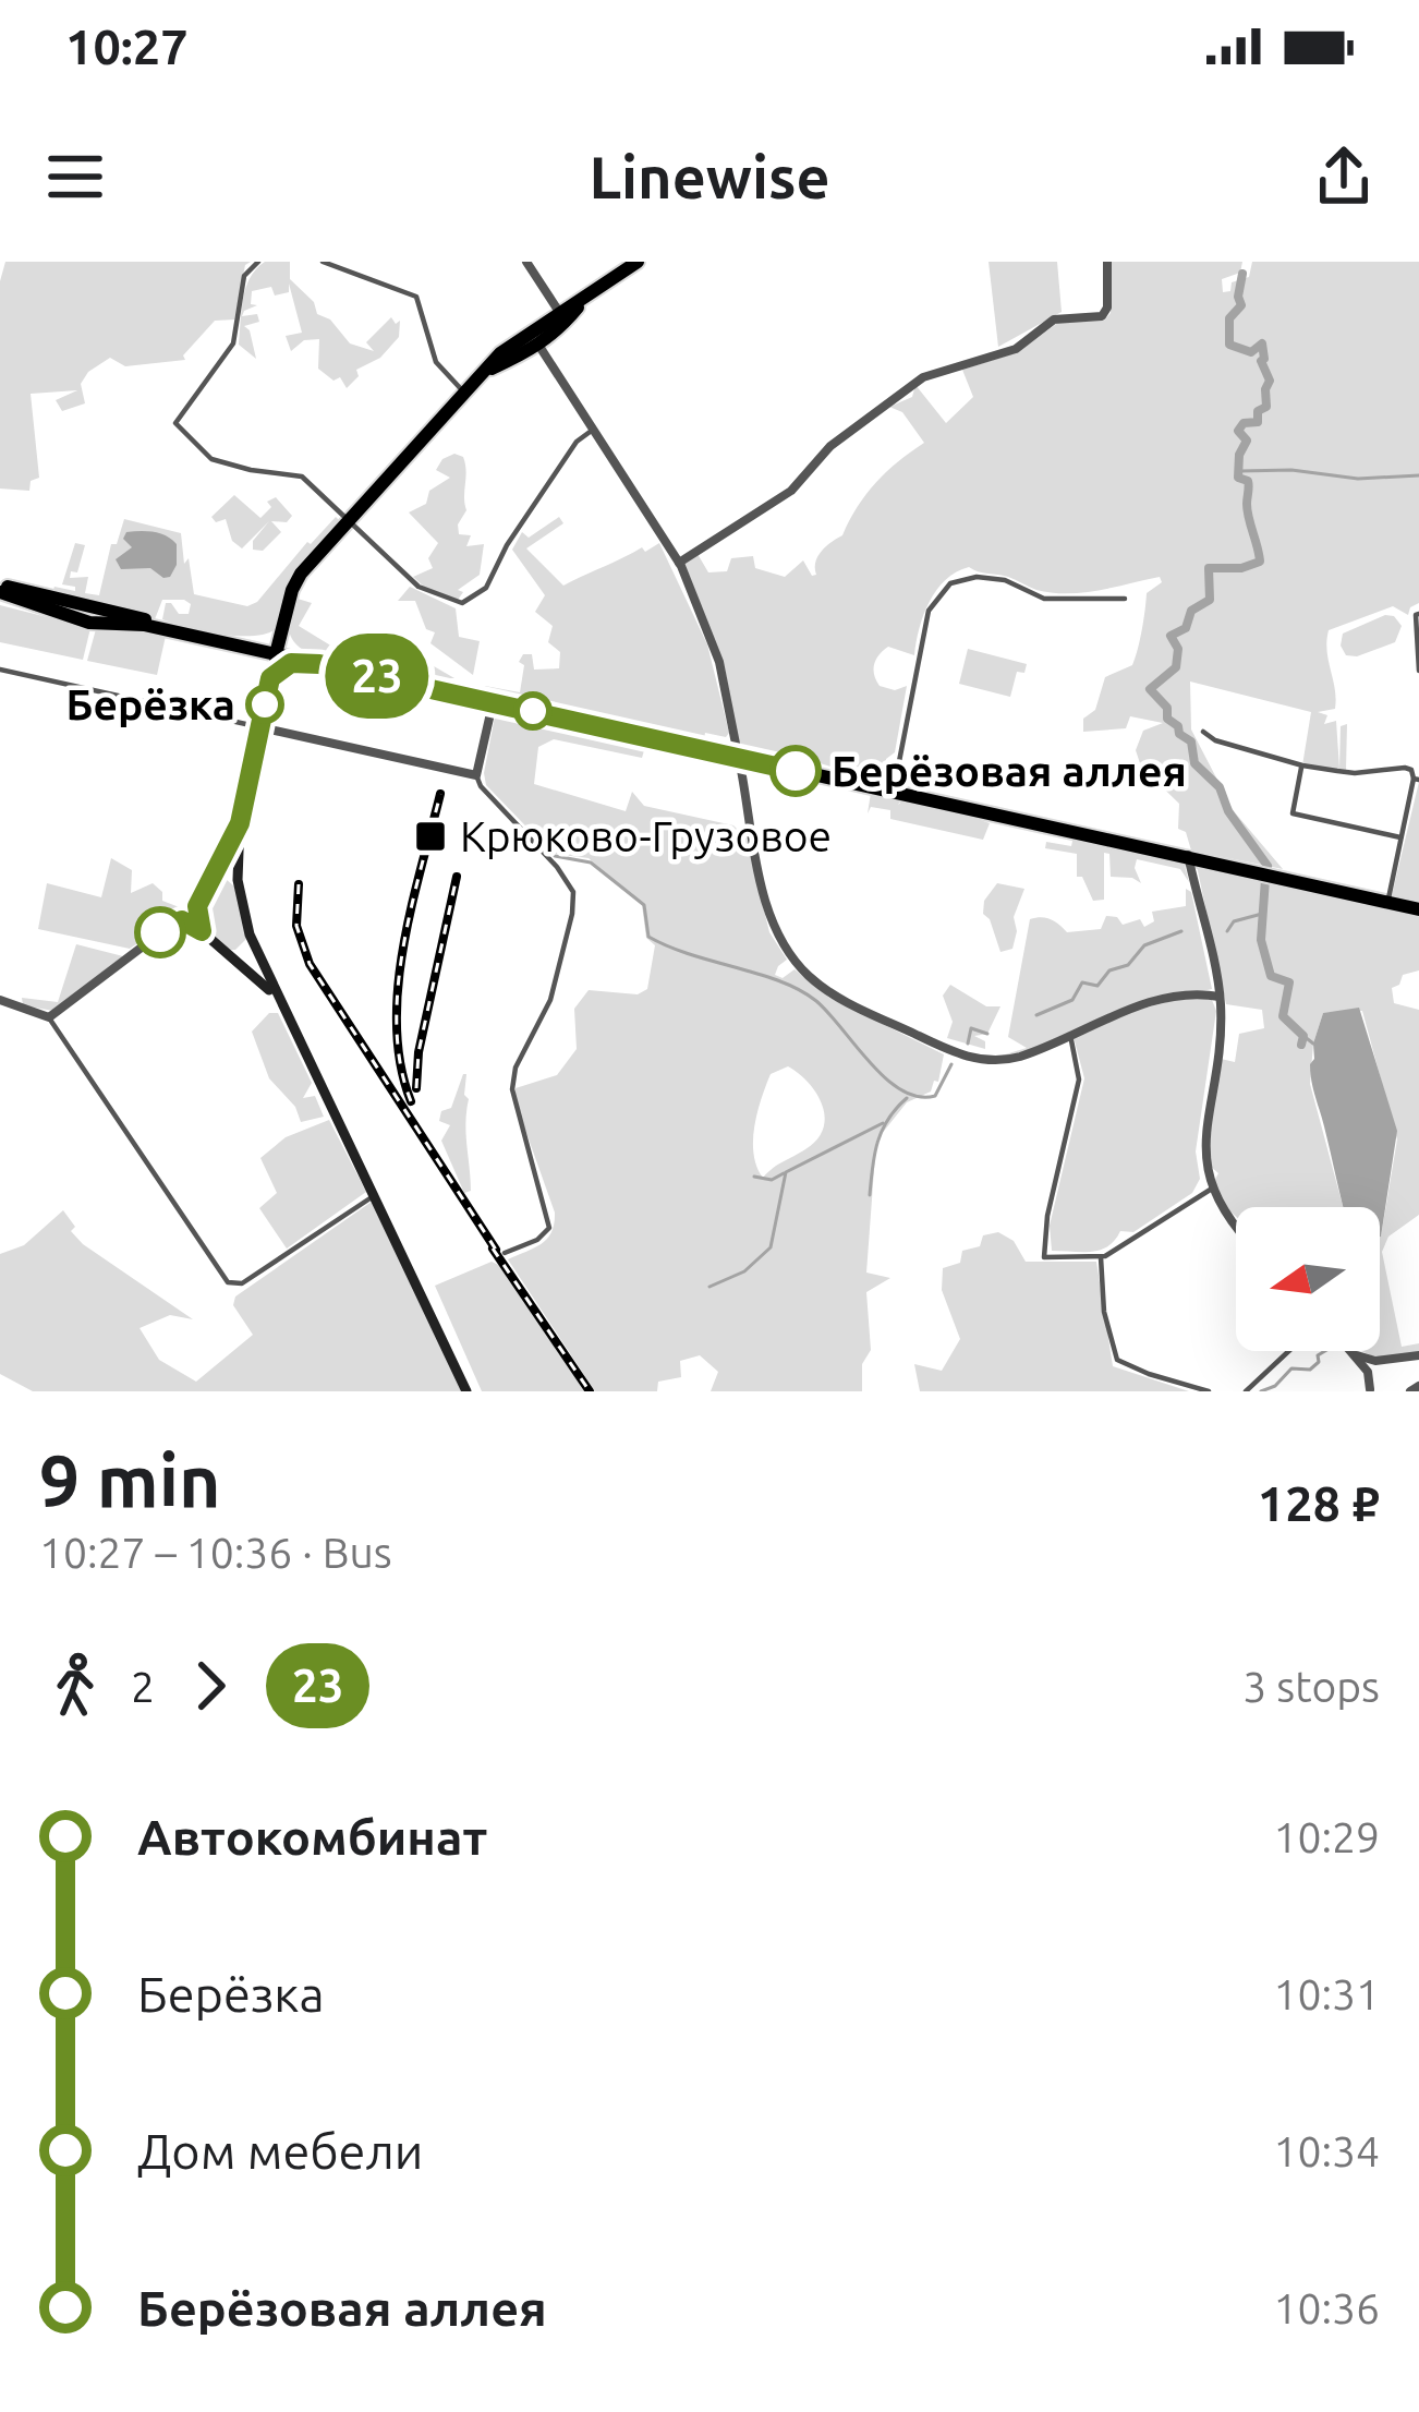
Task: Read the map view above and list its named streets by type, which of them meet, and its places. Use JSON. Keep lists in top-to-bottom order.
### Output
{
  "places": {
    "other": ["Берёзка", "Берёзовая аллея"],
    "transit": ["Крюково-Грузовое"]
  },
  "lines": ["bus line 23"],
  "north": "left",
  "page": {
    "status": "10:27",
    "header": "Linewise",
    "on_map": "23",
    "heading": ["9 min", "10:27 – 10:36 · Bus", "128 ₽"],
    "legs": ["2", "23", "3 stops"],
    "list": [
      {
        "name": "Автокомбинат",
        "value": "10:29"
      },
      {
        "name": "Берёзка",
        "value": "10:31"
      },
      {
        "name": "Дом мебели",
        "value": "10:34"
      },
      {
        "name": "Берёзовая аллея",
        "value": "10:36"
      }
    ]
  }
}
